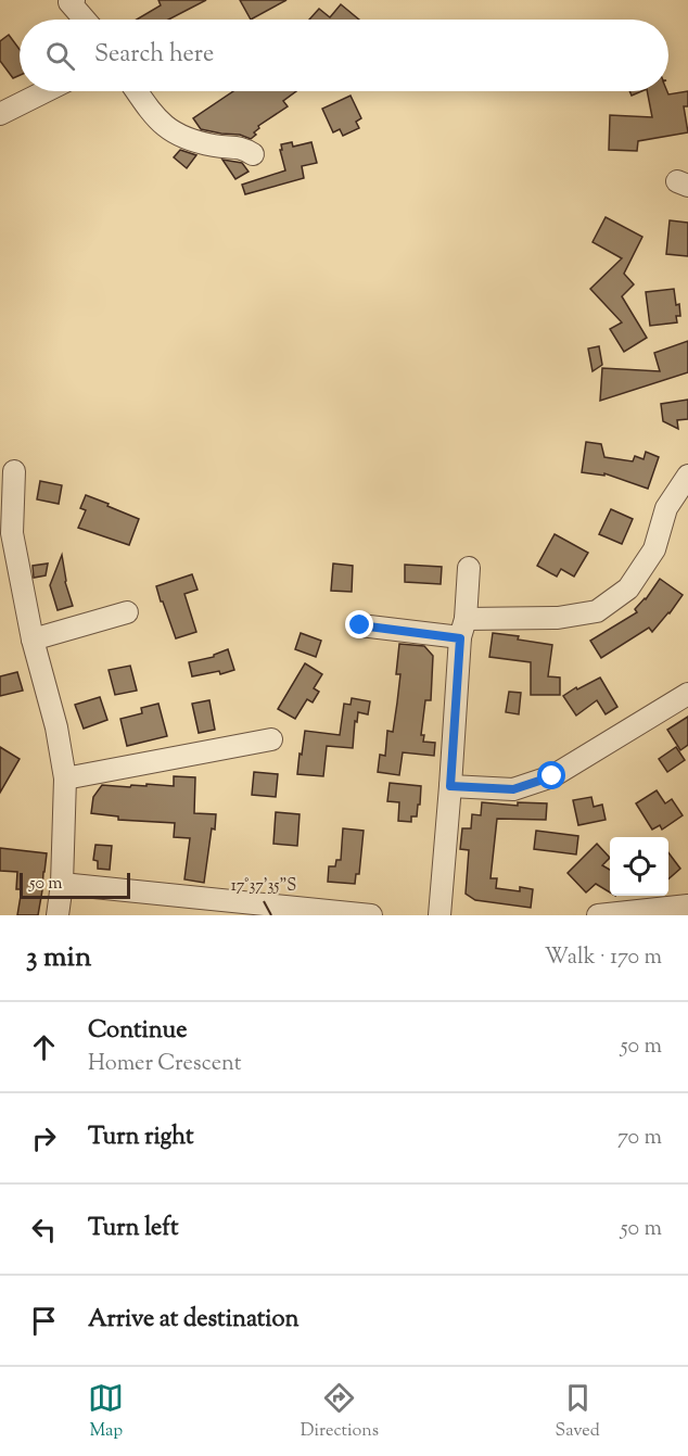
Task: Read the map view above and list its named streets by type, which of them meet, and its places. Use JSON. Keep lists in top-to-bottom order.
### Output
{
  "scale_bar": "50 m",
  "page": {
    "search": "Search here",
    "scale": "50 m",
    "heading": ["3 min", "Walk · 170 m"],
    "list": [
      ["Continue", "Homer Crescent", "50 m"],
      ["Turn right", "70 m"],
      ["Turn left", "50 m"],
      "Arrive at destination"
    ],
    "nav": ["Map", "Directions", "Saved"]
  },
  "coordinates": ["17°37'35\"S"]
}
